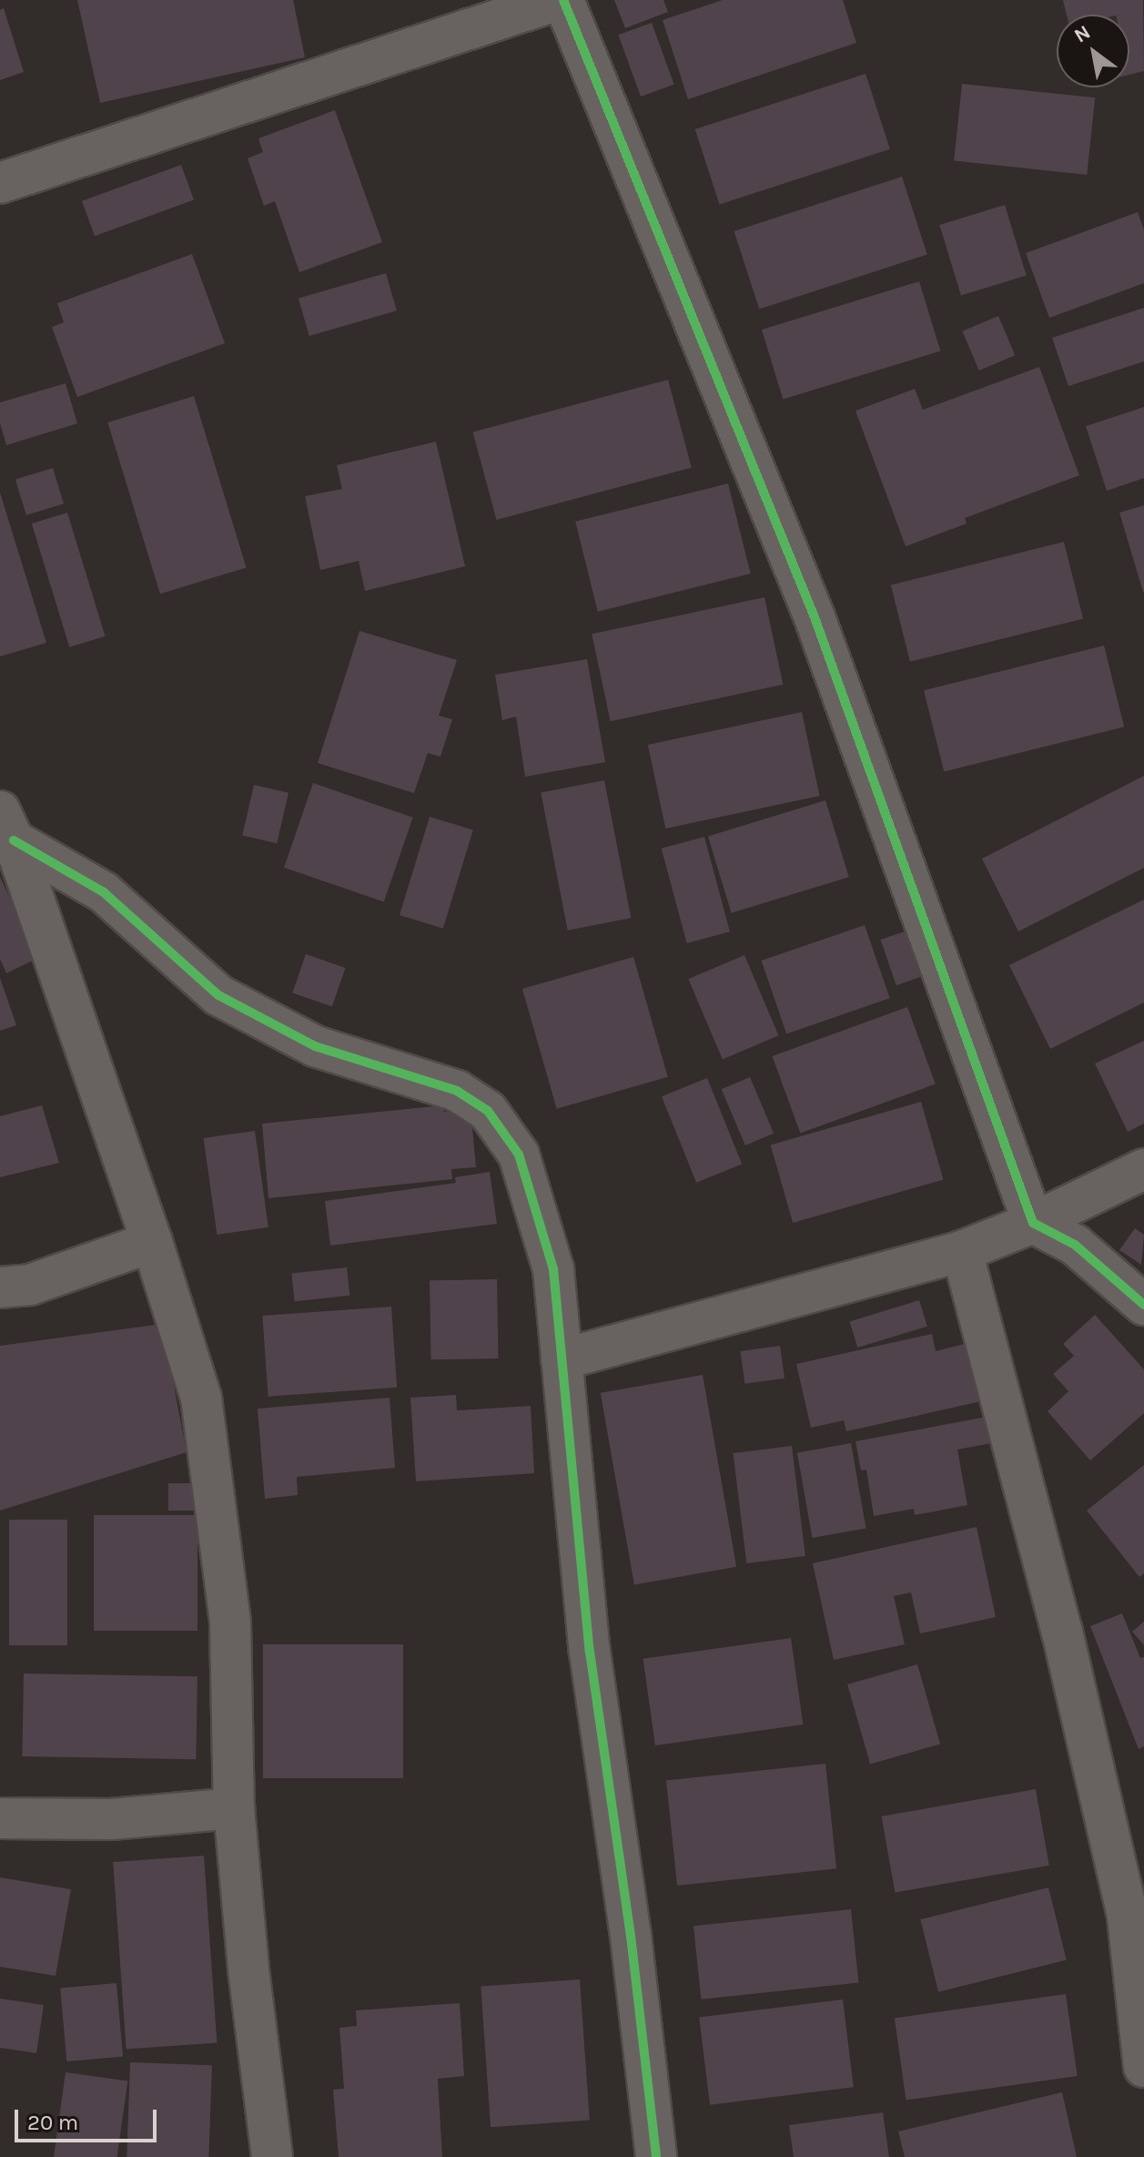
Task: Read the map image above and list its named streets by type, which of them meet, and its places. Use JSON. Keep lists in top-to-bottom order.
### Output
{
  "scale_bar": "20 m",
  "north": "top left"
}
